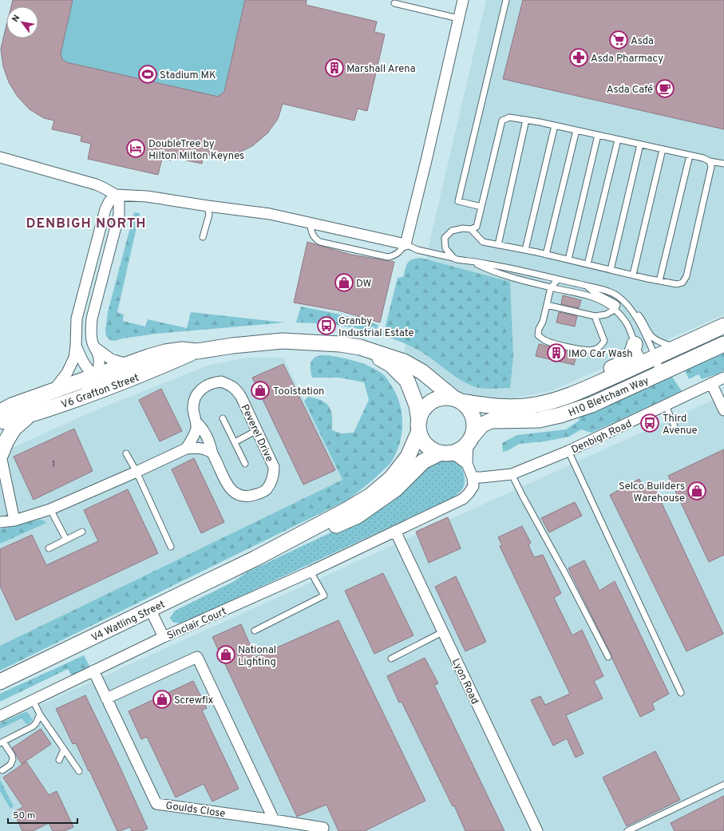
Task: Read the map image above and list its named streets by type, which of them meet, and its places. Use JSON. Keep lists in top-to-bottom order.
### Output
{
  "streets": {
    "street": [
      "V6 Grafton Street",
      "H10 Bletcham Way",
      "Peverel Drive",
      "Denbigh Road",
      "V4 Watling Street",
      "Sinclair Court",
      "Lyon Road",
      "Goulds Close"
    ]
  },
  "crossings": [
    ["V6 Grafton Street", "H10 Bletcham Way"],
    ["V6 Grafton Street", "V4 Watling Street"],
    ["H10 Bletcham Way", "V4 Watling Street"],
    ["Sinclair Court", "Lyon Road"],
    ["Sinclair Court", "Goulds Close"]
  ],
  "districts": ["DENBIGH NORTH"],
  "places": {
    "supermarket": ["Asda"],
    "pharmacy": ["Asda Pharmacy"],
    "building": ["Marshall Arena", "IMO Car Wash"],
    "sports": ["Stadium MK"],
    "cafe": ["Asda Café"],
    "hotel": ["DoubleTree by Hilton Milton Keynes"],
    "shop": [
      "DW",
      "Toolstation",
      "Selco Builders Warehouse",
      "National Lighting",
      "Screwfix"
    ],
    "bus stop": ["Granby Industrial Estate", "Third Avenue"]
  },
  "house_numbers": ["1"],
  "scale_bar": "50 m",
  "north": "top left"
}
